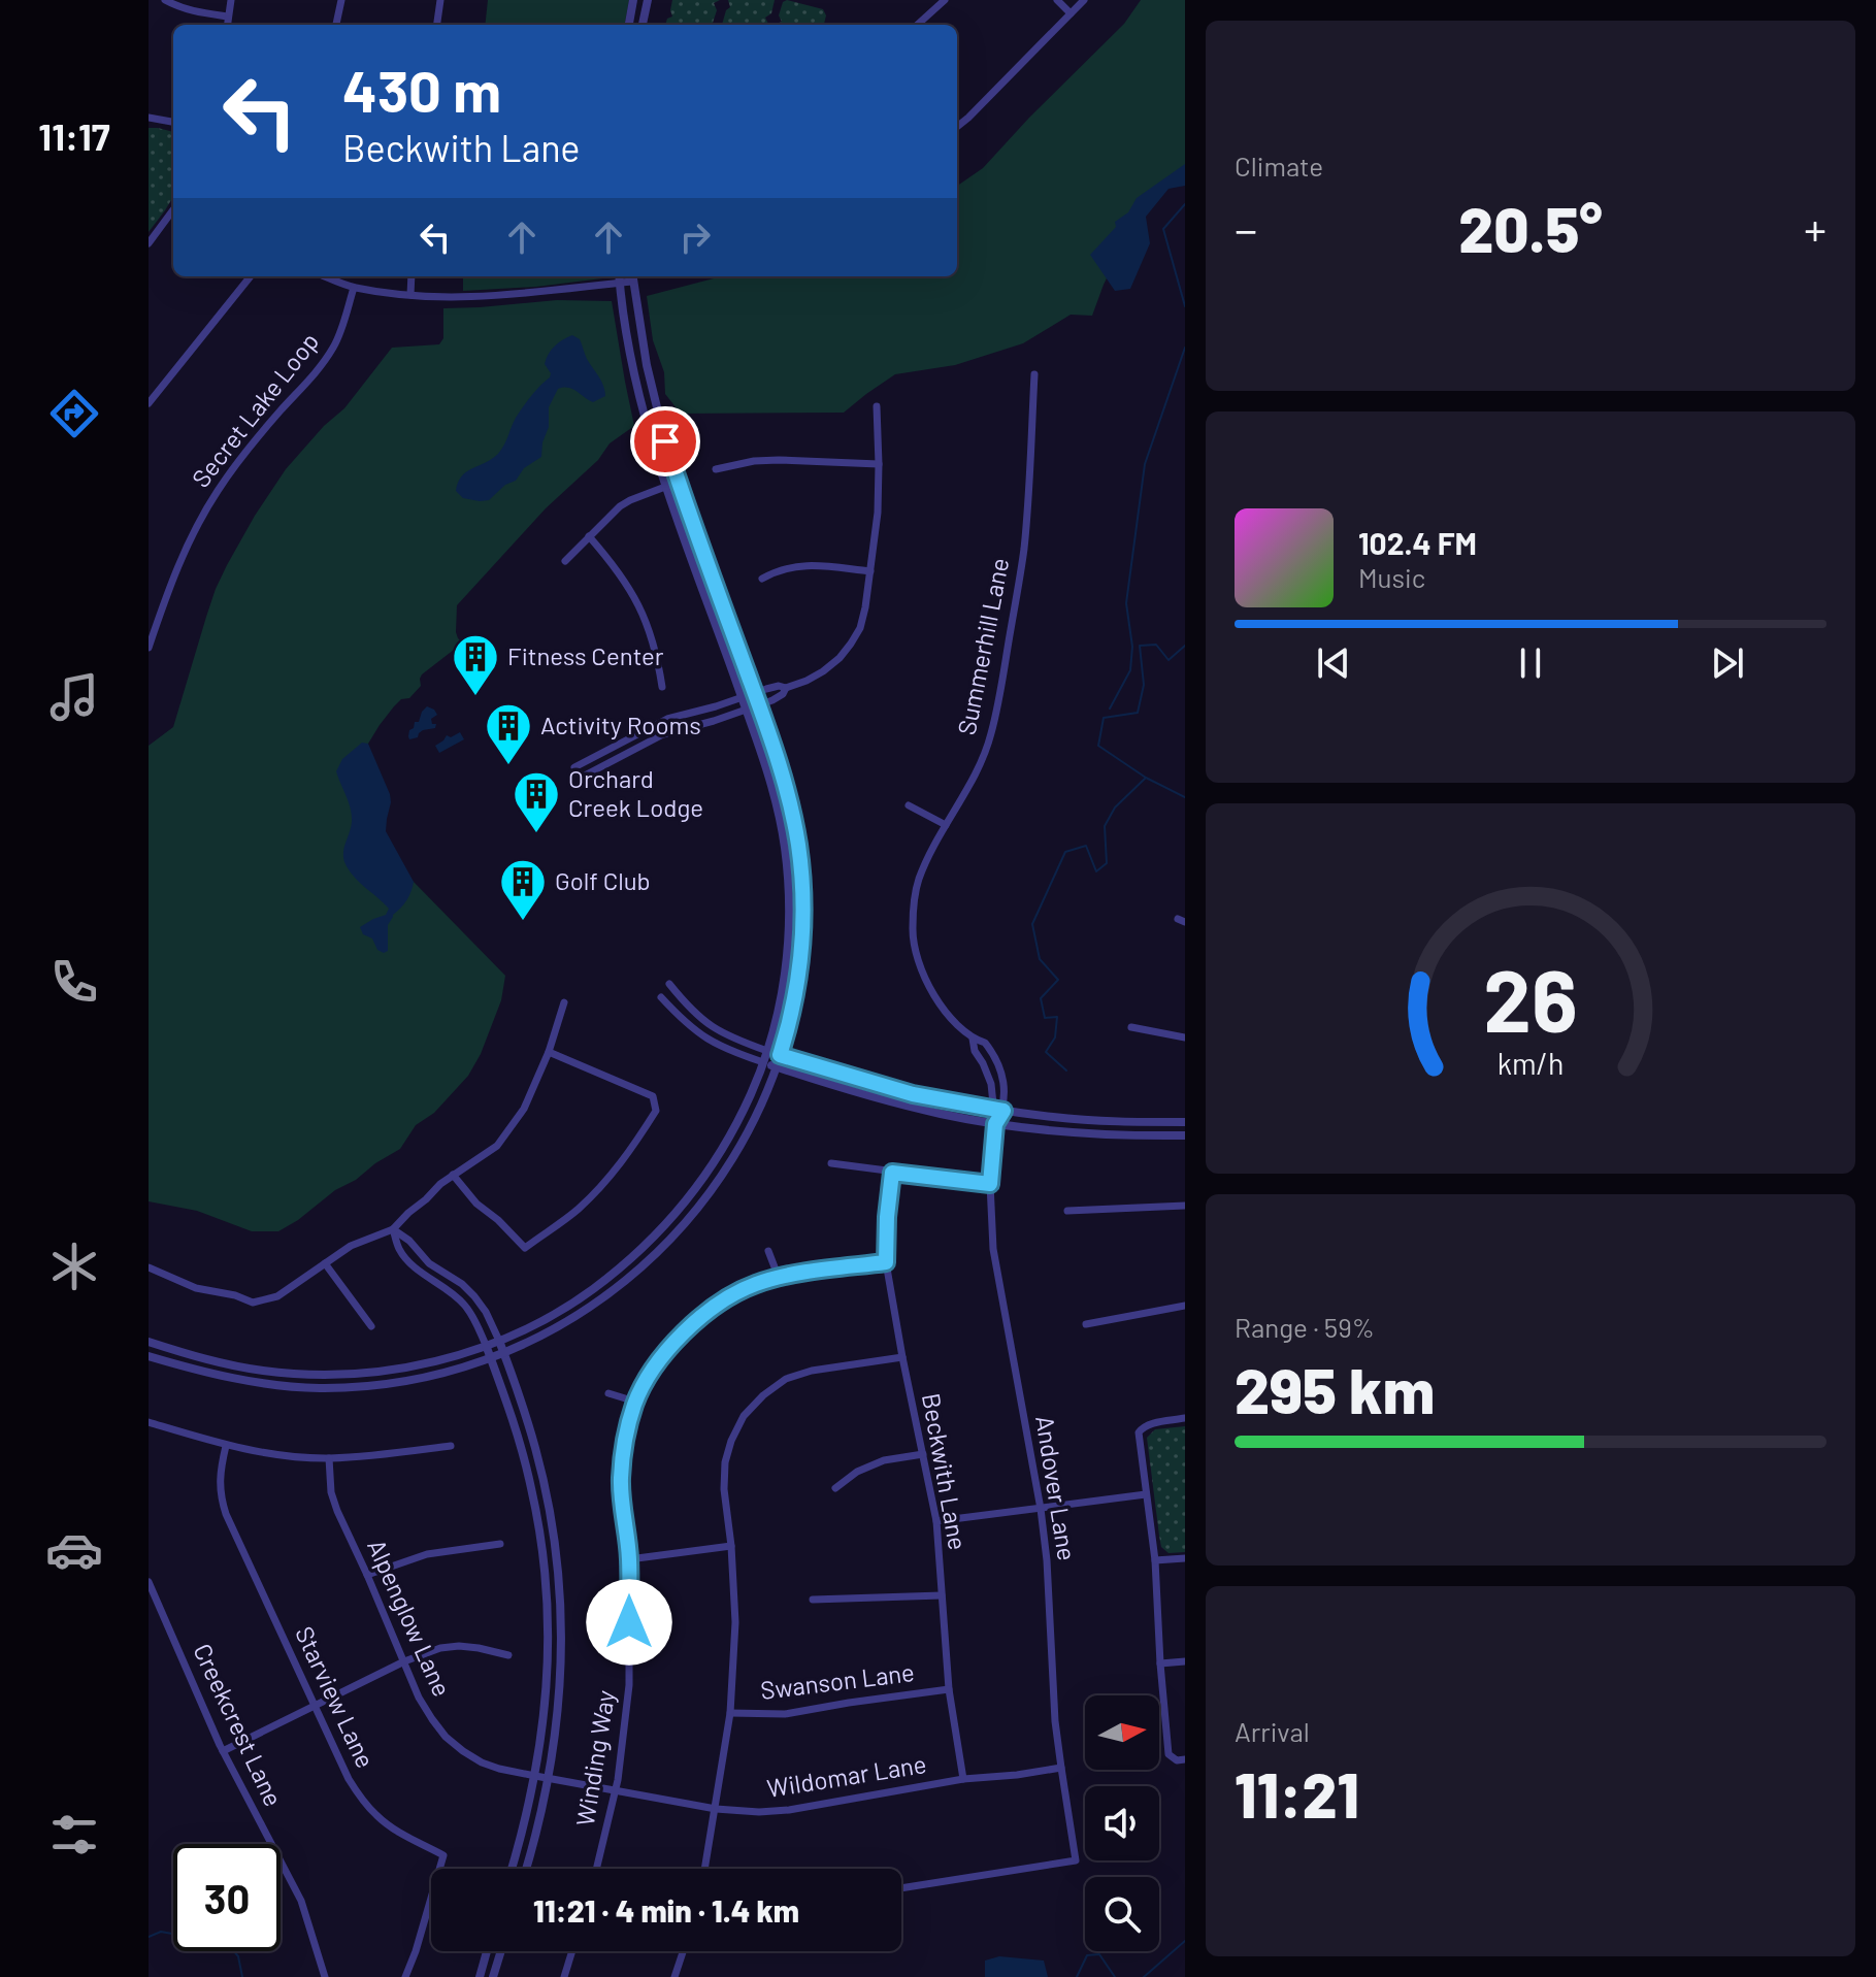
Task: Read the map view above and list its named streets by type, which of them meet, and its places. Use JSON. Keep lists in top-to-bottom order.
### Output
{
  "streets": {
    "street": [
      "Secret Lake Loop",
      "Summerhill Lane",
      "Beckwith Lane",
      "Andover Lane",
      "Alpenglow Lane",
      "Swanson Lane",
      "Starview Lane",
      "Creekcrest Lane",
      "Winding Way",
      "Wildomar Lane"
    ]
  },
  "crossings": [
    ["Summerhill Lane", "Andover Lane"],
    ["Beckwith Lane", "Swanson Lane"],
    ["Beckwith Lane", "Winding Way"],
    ["Beckwith Lane", "Wildomar Lane"],
    ["Andover Lane", "Wildomar Lane"],
    ["Alpenglow Lane", "Wildomar Lane"],
    ["Winding Way", "Wildomar Lane"]
  ],
  "places": {
    "building": [
      "Fitness Center",
      "Activity Rooms",
      "Orchard Creek Lodge",
      "Golf Club"
    ]
  },
  "north": "right",
  "page": {
    "tabs": "11:17",
    "tile": [
      "Climate",
      ["Range · 59%", "295 km"],
      ["Arrival", "11:21"]
    ],
    "turn": ["430 m", "Beckwith Lane"],
    "heat": ["−", "20.5°", "+"],
    "song": ["102.4 FM", "Music"],
    "limit": "30",
    "trip": "11:21 · 4 min · 1.4 km",
    "gauge": ["26", "km/h"]
  }
}
